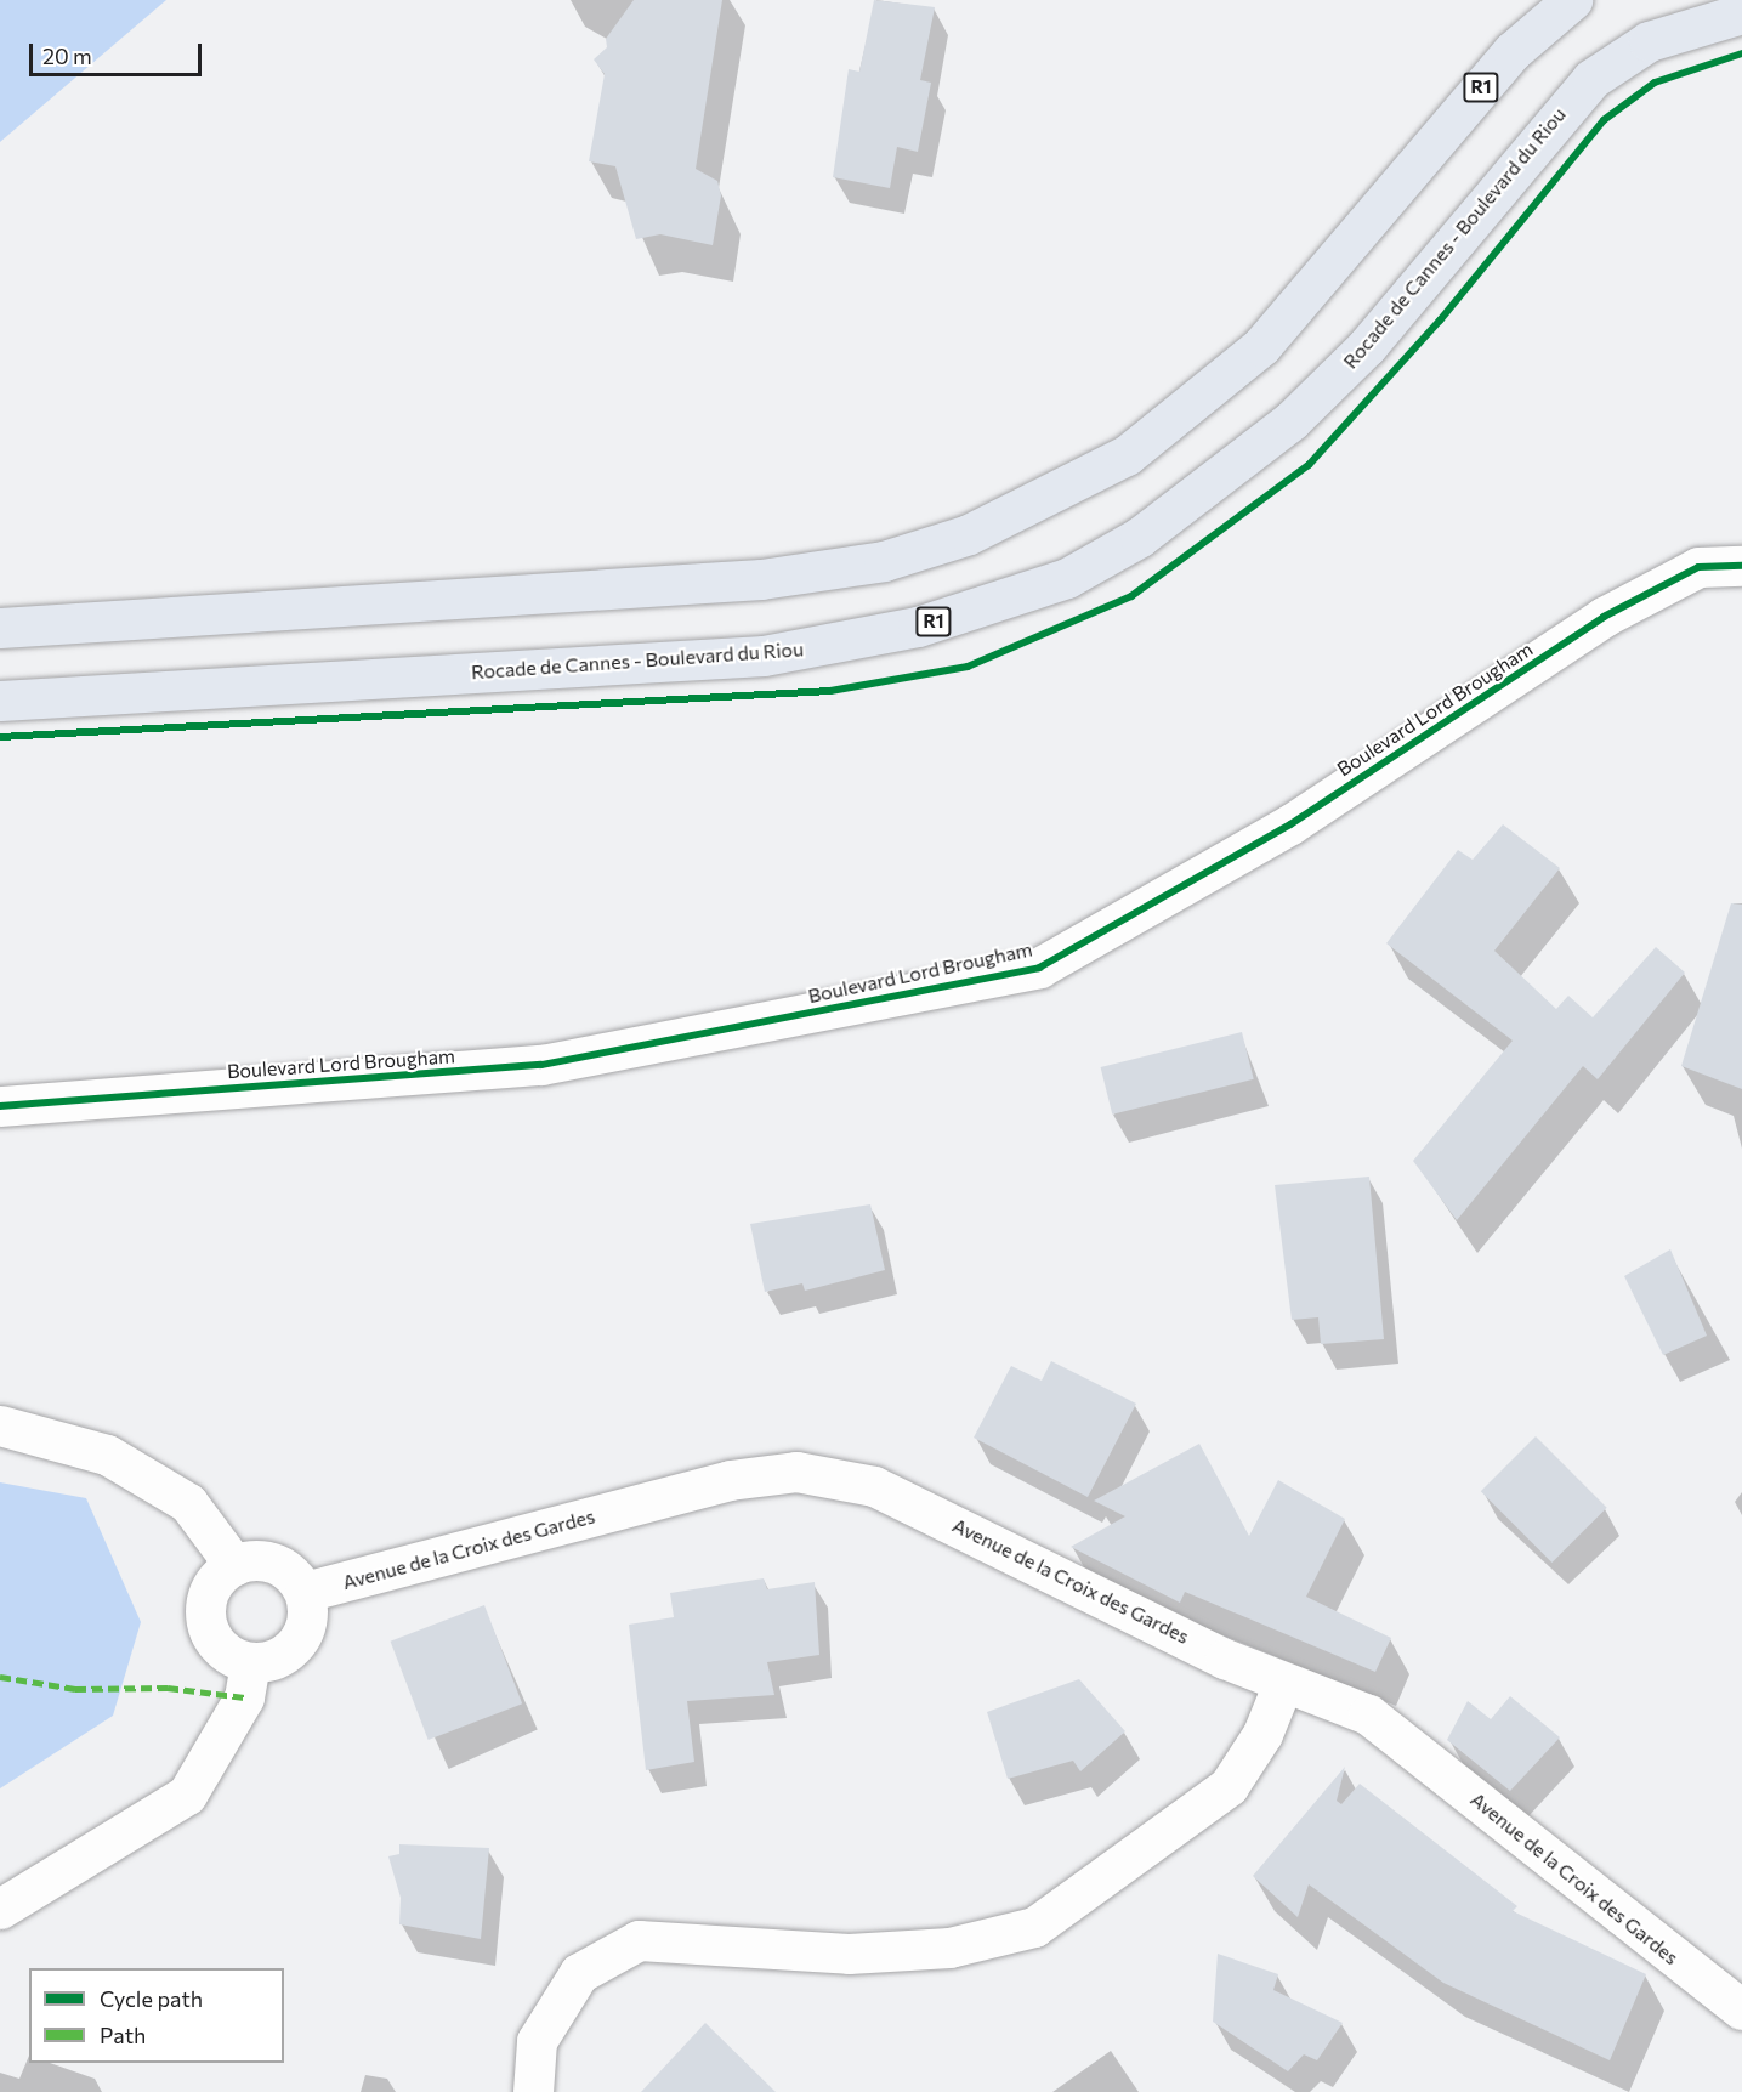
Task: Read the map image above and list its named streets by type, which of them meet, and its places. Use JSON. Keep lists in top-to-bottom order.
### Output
{
  "streets": {
    "highway": ["R1", "Rocade de Cannes - Boulevard du Riou"],
    "street": ["Boulevard Lord Brougham", "Avenue de la Croix des Gardes"]
  },
  "legend": ["Cycle path", "Path"],
  "scale_bar": "20 m"
}
